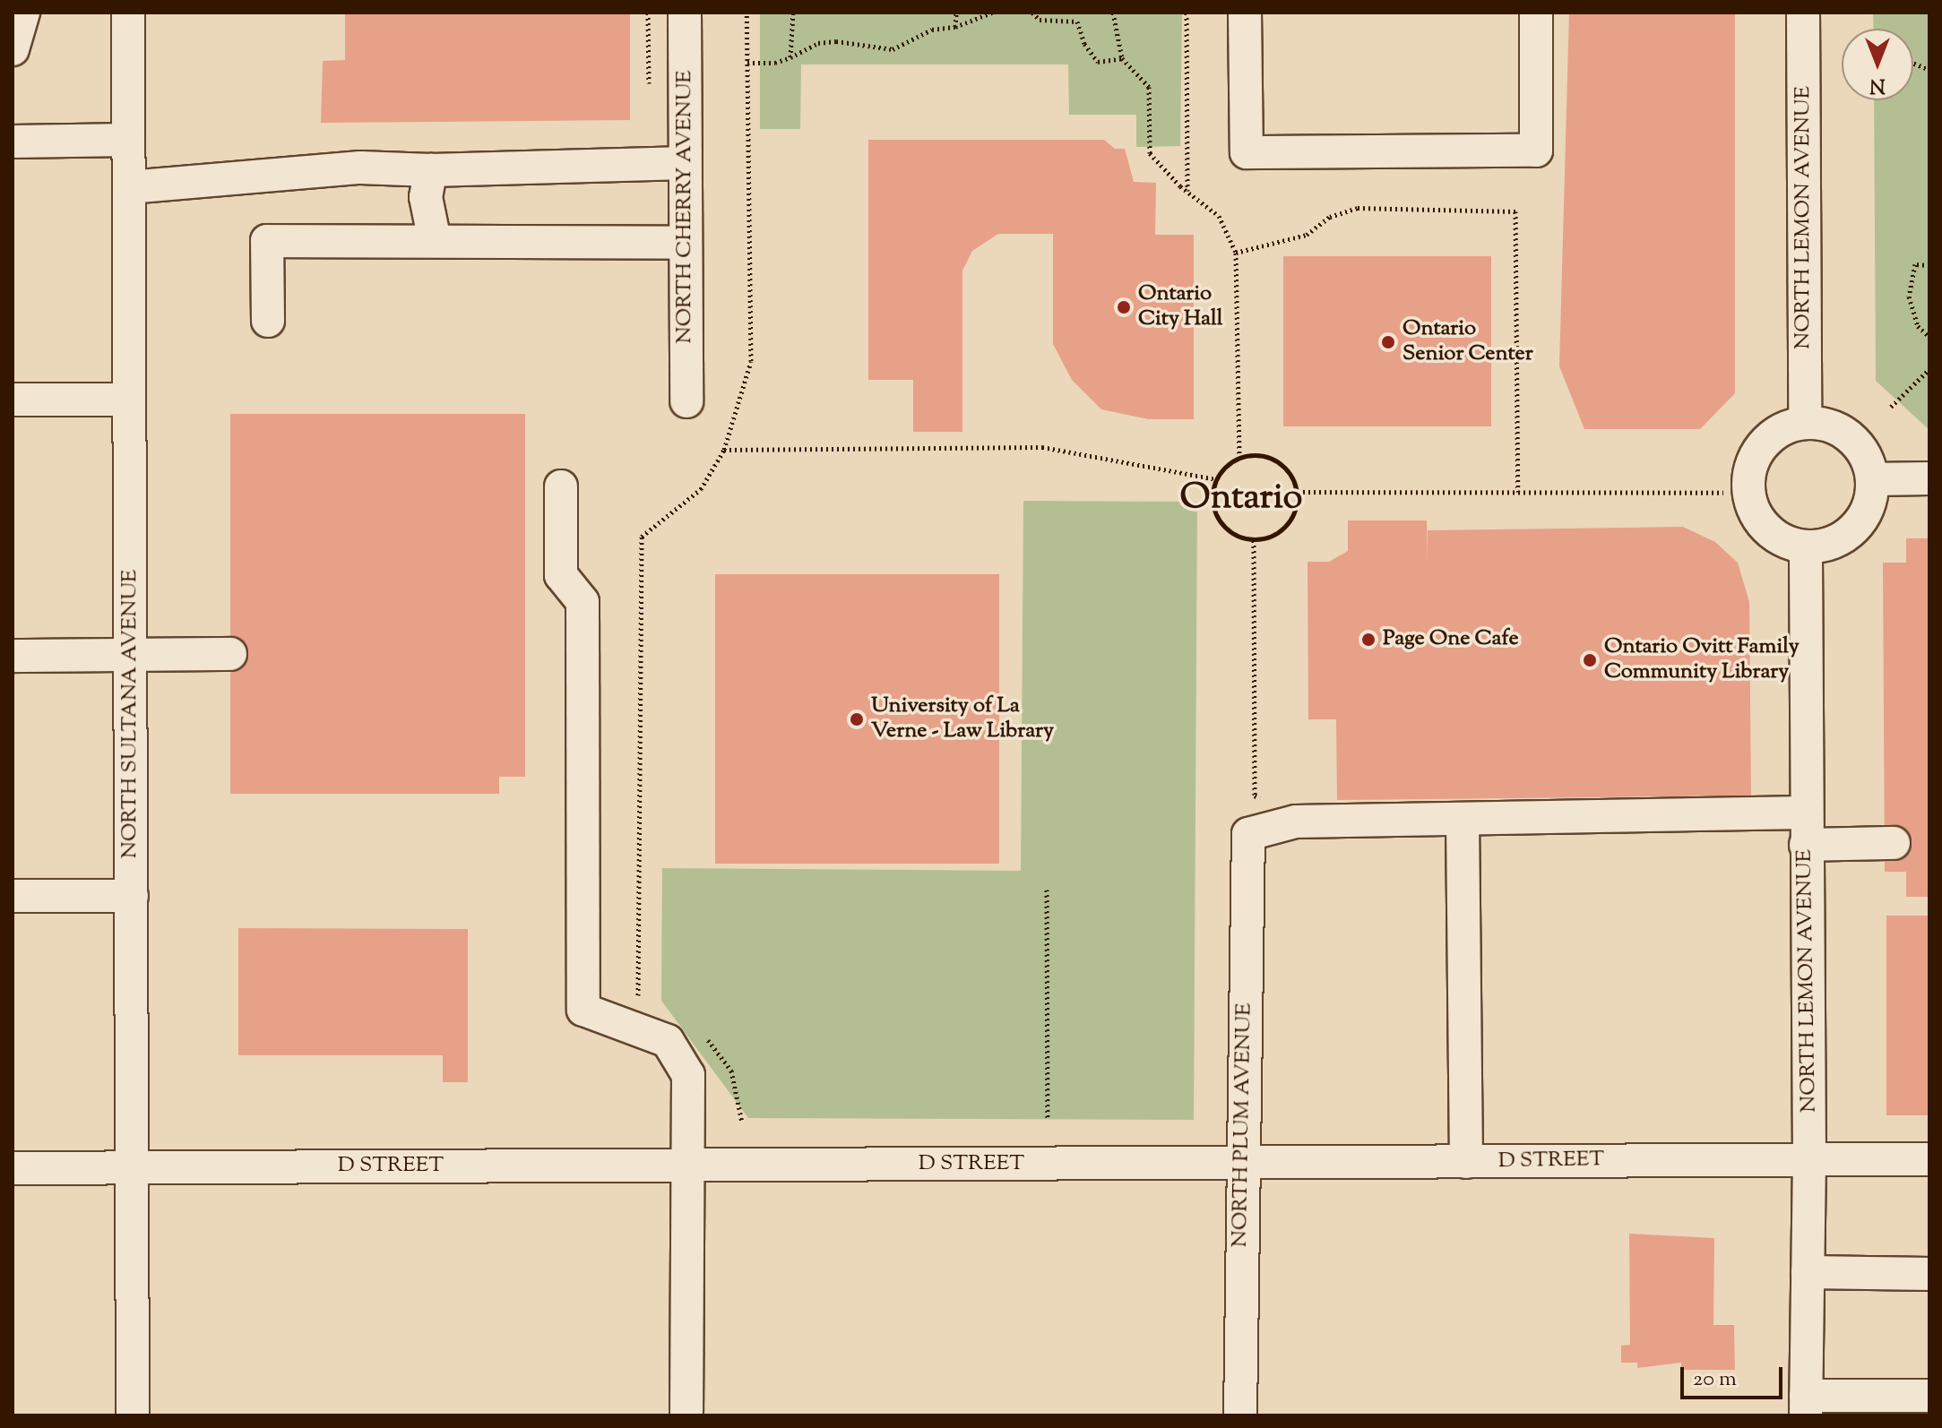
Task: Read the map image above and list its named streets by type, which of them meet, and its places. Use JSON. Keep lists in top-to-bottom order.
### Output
{
  "streets": {
    "street": [
      "NORTH CHERRY AVENUE",
      "NORTH LEMON AVENUE",
      "NORTH SULTANA AVENUE",
      "NORTH PLUM AVENUE",
      "D STREET"
    ]
  },
  "crossings": [
    ["NORTH LEMON AVENUE", "D STREET"],
    ["NORTH SULTANA AVENUE", "D STREET"],
    ["NORTH PLUM AVENUE", "D STREET"]
  ],
  "districts": ["Ontario"],
  "places": [
    "Ontario City Hall",
    "Ontario Senior Center",
    "Page One Cafe",
    "Ontario Ovitt Family Community Library",
    "University of La Verne - Law Library"
  ],
  "scale_bar": "20 m",
  "north": "bottom"
}
